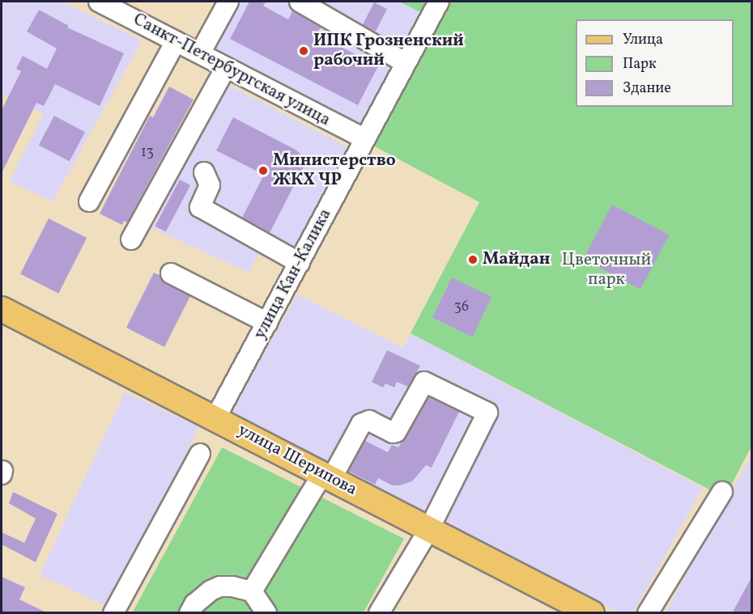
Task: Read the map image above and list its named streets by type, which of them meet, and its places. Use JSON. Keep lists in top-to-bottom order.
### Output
{
  "streets": {
    "main road": ["улица Шерипова"],
    "street": ["Санкт-Петербургская улица", "улица Кан-Калика"]
  },
  "crossings": [
    ["Санкт-Петербургская улица", "улица Кан-Калика"],
    ["улица Кан-Калика", "улица Шерипова"]
  ],
  "parks": ["Цветочный парк"],
  "places": ["ИПК Грозненский рабочий", "Министерство ЖКХ ЧР", "Майдан"],
  "house_numbers": ["13", "36"],
  "legend": ["Улица", "Парк", "Здание"]
}
